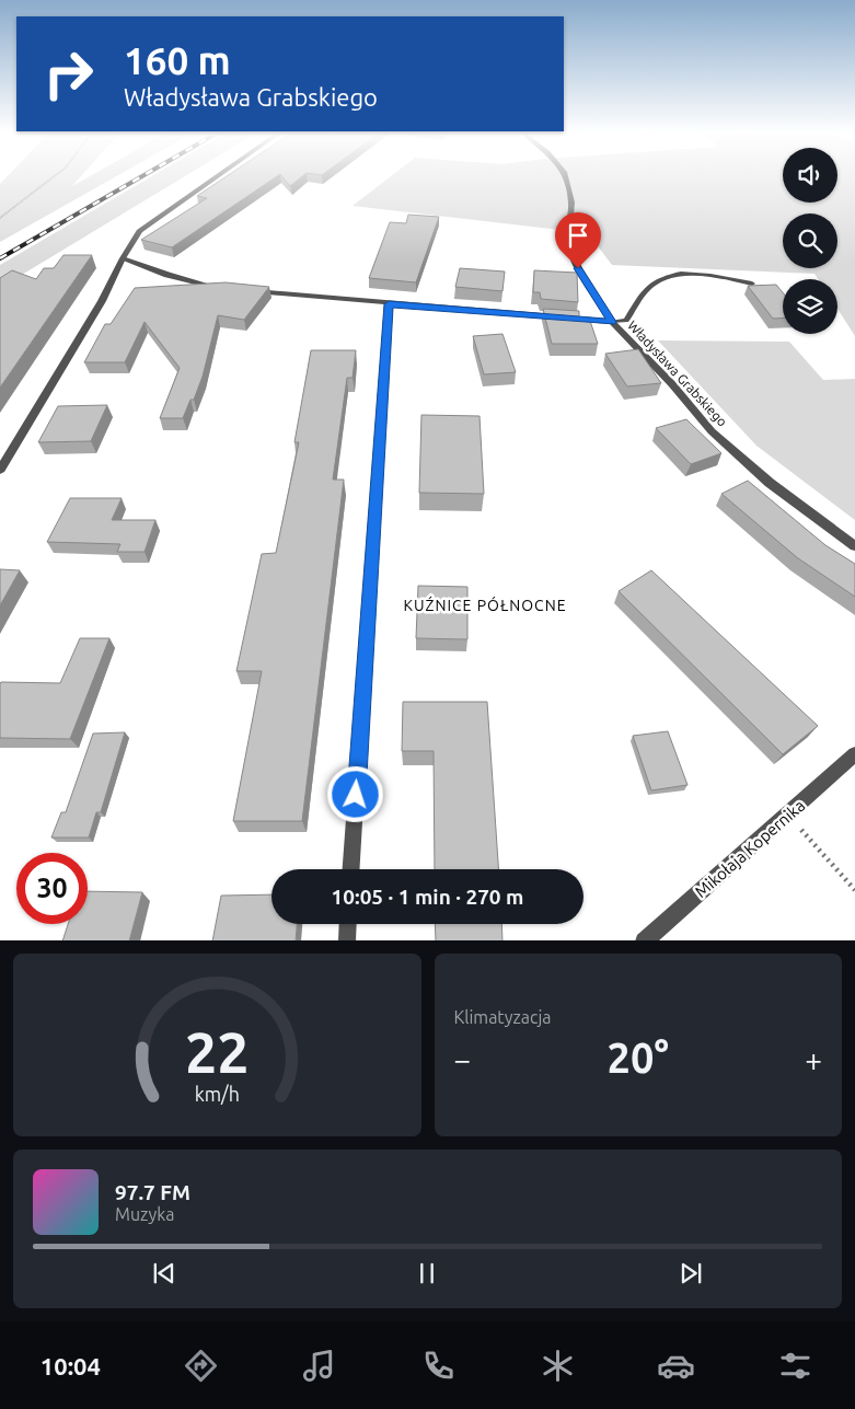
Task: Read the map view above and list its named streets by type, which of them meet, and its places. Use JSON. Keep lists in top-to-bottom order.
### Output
{
  "streets": {
    "street": ["Władysława Grabskiego", "Mikołaja Kopernika"]
  },
  "districts": ["KUŹNICE PÓŁNOCNE"],
  "page": {
    "turn": ["160 m", "Władysława Grabskiego"],
    "limit": "30",
    "trip": "10:05 · 1 min · 270 m",
    "tile": "Klimatyzacja",
    "heat": ["−", "20°", "+"],
    "song": ["97.7 FM", "Muzyka"],
    "tabs": "10:04",
    "gauge": ["22", "km/h"]
  }
}
